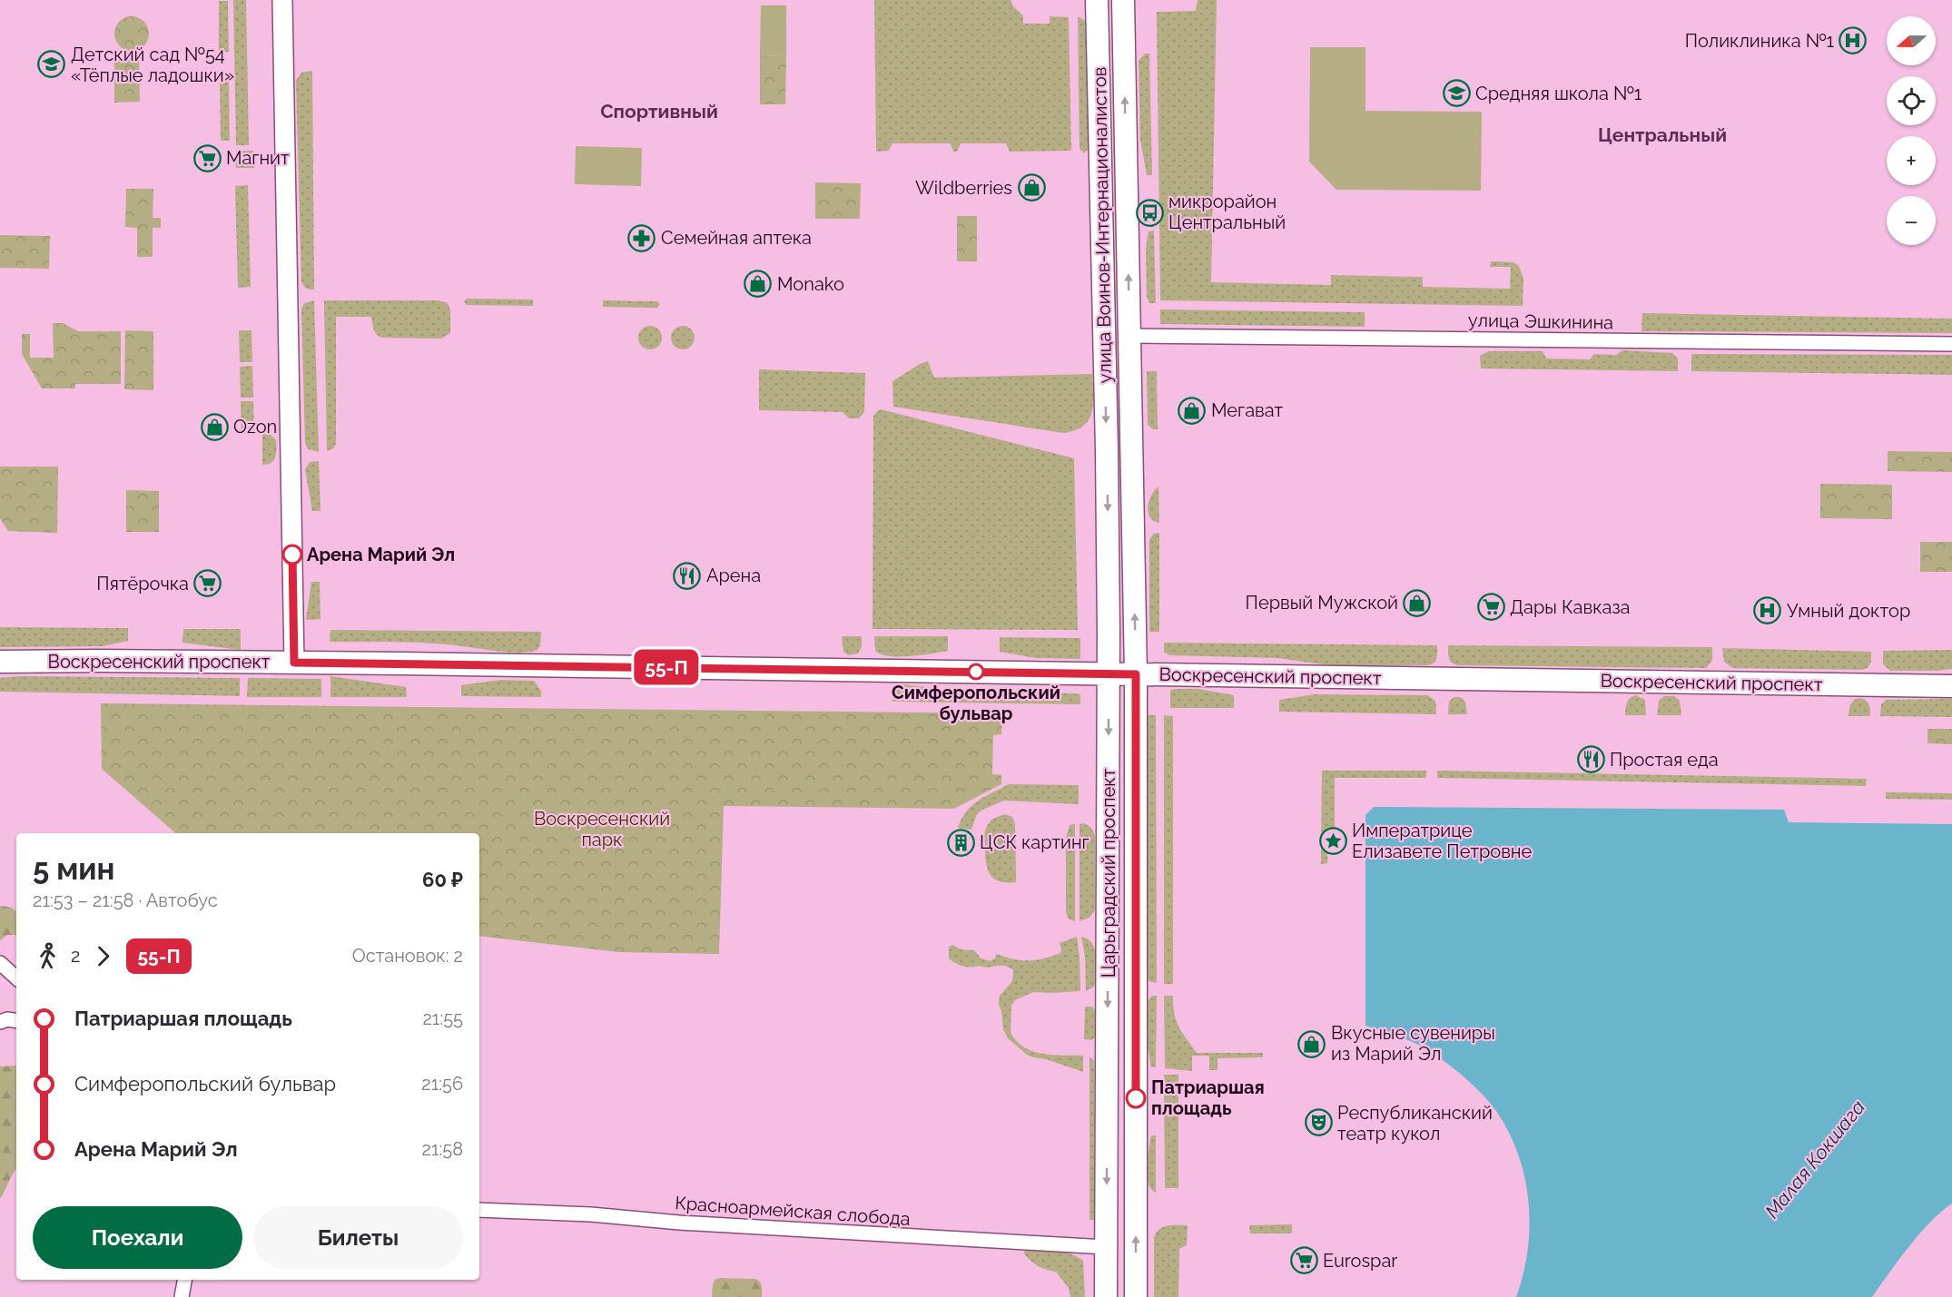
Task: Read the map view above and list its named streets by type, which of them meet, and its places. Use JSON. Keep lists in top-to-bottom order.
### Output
{
  "streets": {
    "main road": ["улица Воинов-Интернационалистов", "Воскресенский проспект", "Царьградский проспект"],
    "street": ["улица Эшкинина", "Красноармейская слобода"]
  },
  "crossings": [
    ["улица Воинов-Интернационалистов", "улица Эшкинина"],
    ["улица Воинов-Интернационалистов", "Царьградский проспект"],
    ["Воскресенский проспект", "Царьградский проспект"],
    ["Царьградский проспект", "Красноармейская слобода"]
  ],
  "districts": ["Спортивный", "Центральный"],
  "water": ["Малая Кокшага"],
  "parks": ["Воскресенский парк"],
  "places": {
    "hospital": ["Поликлиника №1", "Умный доктор"],
    "school or university": ["Детский сад №54 «Тёплые ладошки»", "Средняя школа №1"],
    "supermarket": [
      "Магнит",
      "Пятёрочка",
      "Дары Кавказа",
      "Eurospar"
    ],
    "shop": [
      "Wildberries",
      "Monako",
      "Мегават",
      "Ozon",
      "Первый Мужской",
      "Вкусные сувениры из Марий Эл"
    ],
    "bus stop": ["микрорайон Центральный"],
    "pharmacy": ["Семейная аптека"],
    "other": ["Арена Марий Эл", "Симферопольский бульвар", "Патриаршая площадь"],
    "restaurant": ["Арена", "Простая еда"],
    "place": ["Императрице Елизавете Петровне"],
    "building": ["ЦСК картинг"],
    "theatre": ["Республиканский театр кукол"]
  },
  "lines": ["bus line 55-П"],
  "north": "left",
  "page": {
    "on_map": "55-П",
    "map_buttons": ["+", "−"],
    "heading": ["5 мин", "21:53 – 21:58 · Автобус", "60 ₽"],
    "legs": ["2", "55-П", "Остановок: 2"],
    "list": [
      {
        "name": "Патриаршая площадь",
        "value": "21:55"
      },
      {
        "name": "Симферопольский бульвар",
        "value": "21:56"
      },
      {
        "name": "Арена Марий Эл",
        "value": "21:58"
      }
    ],
    "buttons": ["Поехали", "Билеты"]
  }
}
